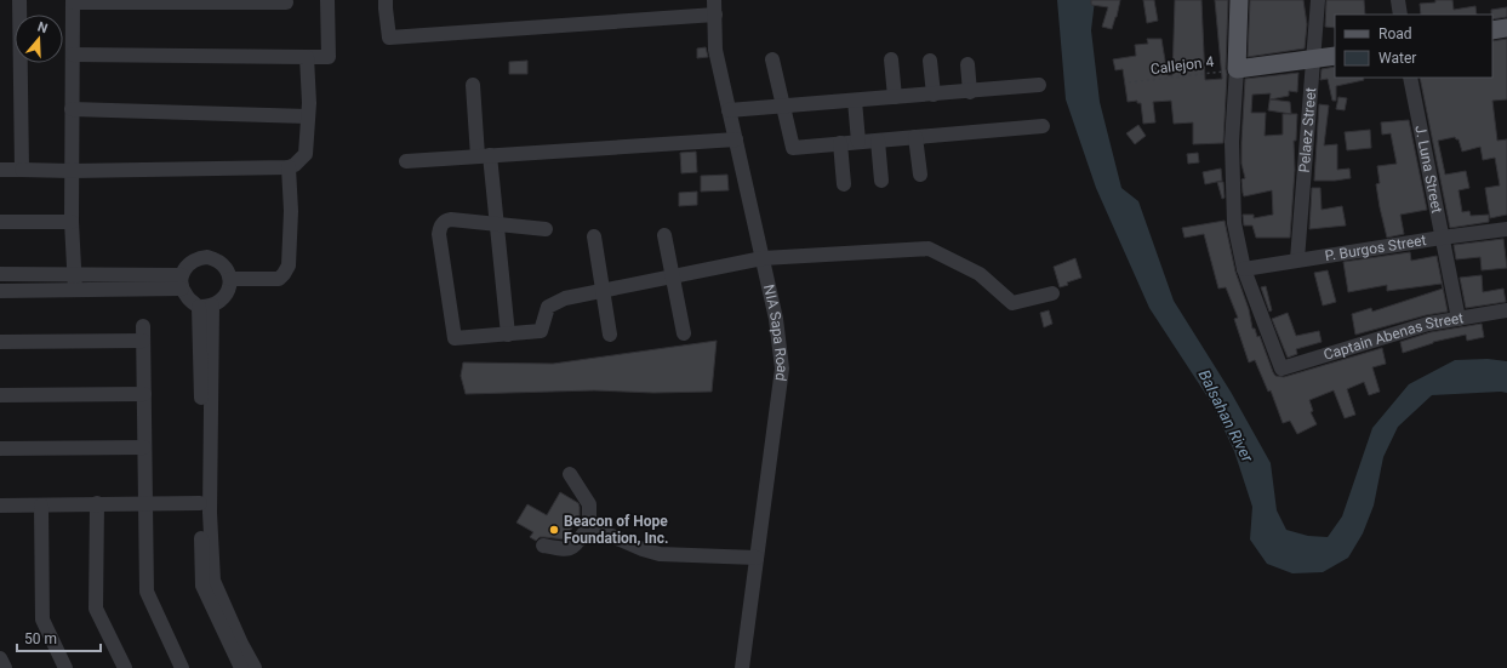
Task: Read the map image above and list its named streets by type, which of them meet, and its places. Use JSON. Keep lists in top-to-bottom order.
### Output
{
  "streets": {
    "street": [
      "Pelaez Street",
      "J. Luna Street",
      "P. Burgos Street",
      "NIA Sapa Road",
      "Captain Abenas Street"
    ],
    "path": ["Callejon 4"]
  },
  "crossings": [
    ["Pelaez Street", "P. Burgos Street"],
    ["J. Luna Street", "P. Burgos Street"],
    ["J. Luna Street", "Captain Abenas Street"],
    ["P. Burgos Street", "Captain Abenas Street"]
  ],
  "water": ["Balsahan River"],
  "places": ["Beacon of Hope Foundation, Inc."],
  "legend": ["Road", "Water"],
  "scale_bar": "50 m",
  "north": "top"
}
